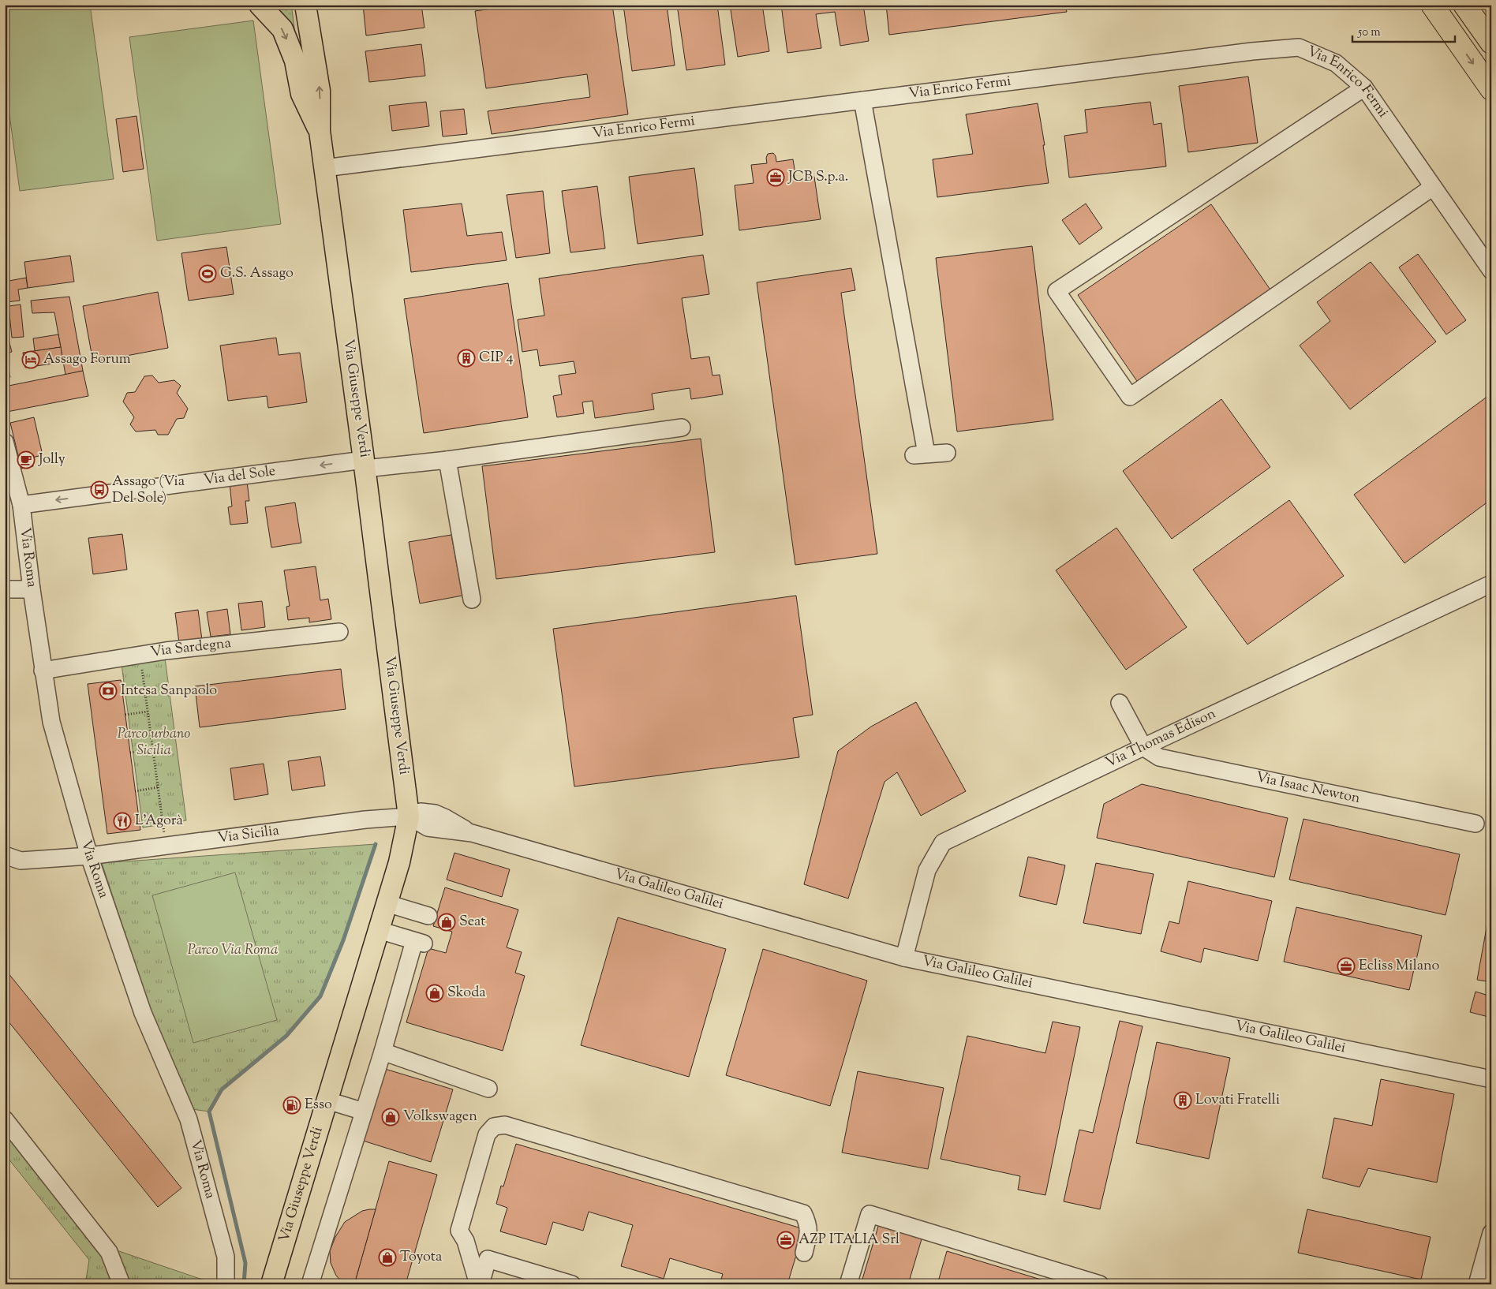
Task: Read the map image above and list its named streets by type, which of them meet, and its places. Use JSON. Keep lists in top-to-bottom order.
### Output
{
  "streets": {
    "main road": ["Via Giuseppe Verdi"],
    "street": [
      "Via Enrico Fermi",
      "Via del Sole",
      "Via Roma",
      "Via Sardegna",
      "Via Thomas Edison",
      "Via Isaac Newton",
      "Via Sicilia",
      "Via Galileo Galilei"
    ]
  },
  "crossings": [
    ["Via Enrico Fermi", "Via Giuseppe Verdi"],
    ["Via Giuseppe Verdi", "Via del Sole"],
    ["Via Giuseppe Verdi", "Via Sicilia"],
    ["Via Giuseppe Verdi", "Via Galileo Galilei"],
    ["Via del Sole", "Via Roma"],
    ["Via Roma", "Via Sardegna"],
    ["Via Roma", "Via Sicilia"],
    ["Via Thomas Edison", "Via Isaac Newton"],
    ["Via Thomas Edison", "Via Galileo Galilei"],
    ["Via Sicilia", "Via Galileo Galilei"]
  ],
  "one_way": ["Via del Sole"],
  "parks": ["Parco urbano Sicilia", "Parco Via Roma"],
  "places": {
    "office": ["JCB S.p.a.", "Ecliss Milano", "AZP ITALIA Srl"],
    "sports": ["G.S. Assago"],
    "building": ["CIP 4", "Lovati Fratelli"],
    "hotel": ["Assago Forum"],
    "cafe": ["Jolly"],
    "bus stop": ["Assago (Via Del Sole)"],
    "bank": ["Intesa Sanpaolo"],
    "restaurant": ["L'Agorà"],
    "shop": [
      "Seat",
      "Skoda",
      "Volkswagen",
      "Toyota"
    ],
    "fuel station": ["Esso"]
  },
  "scale_bar": "50 m"
}
